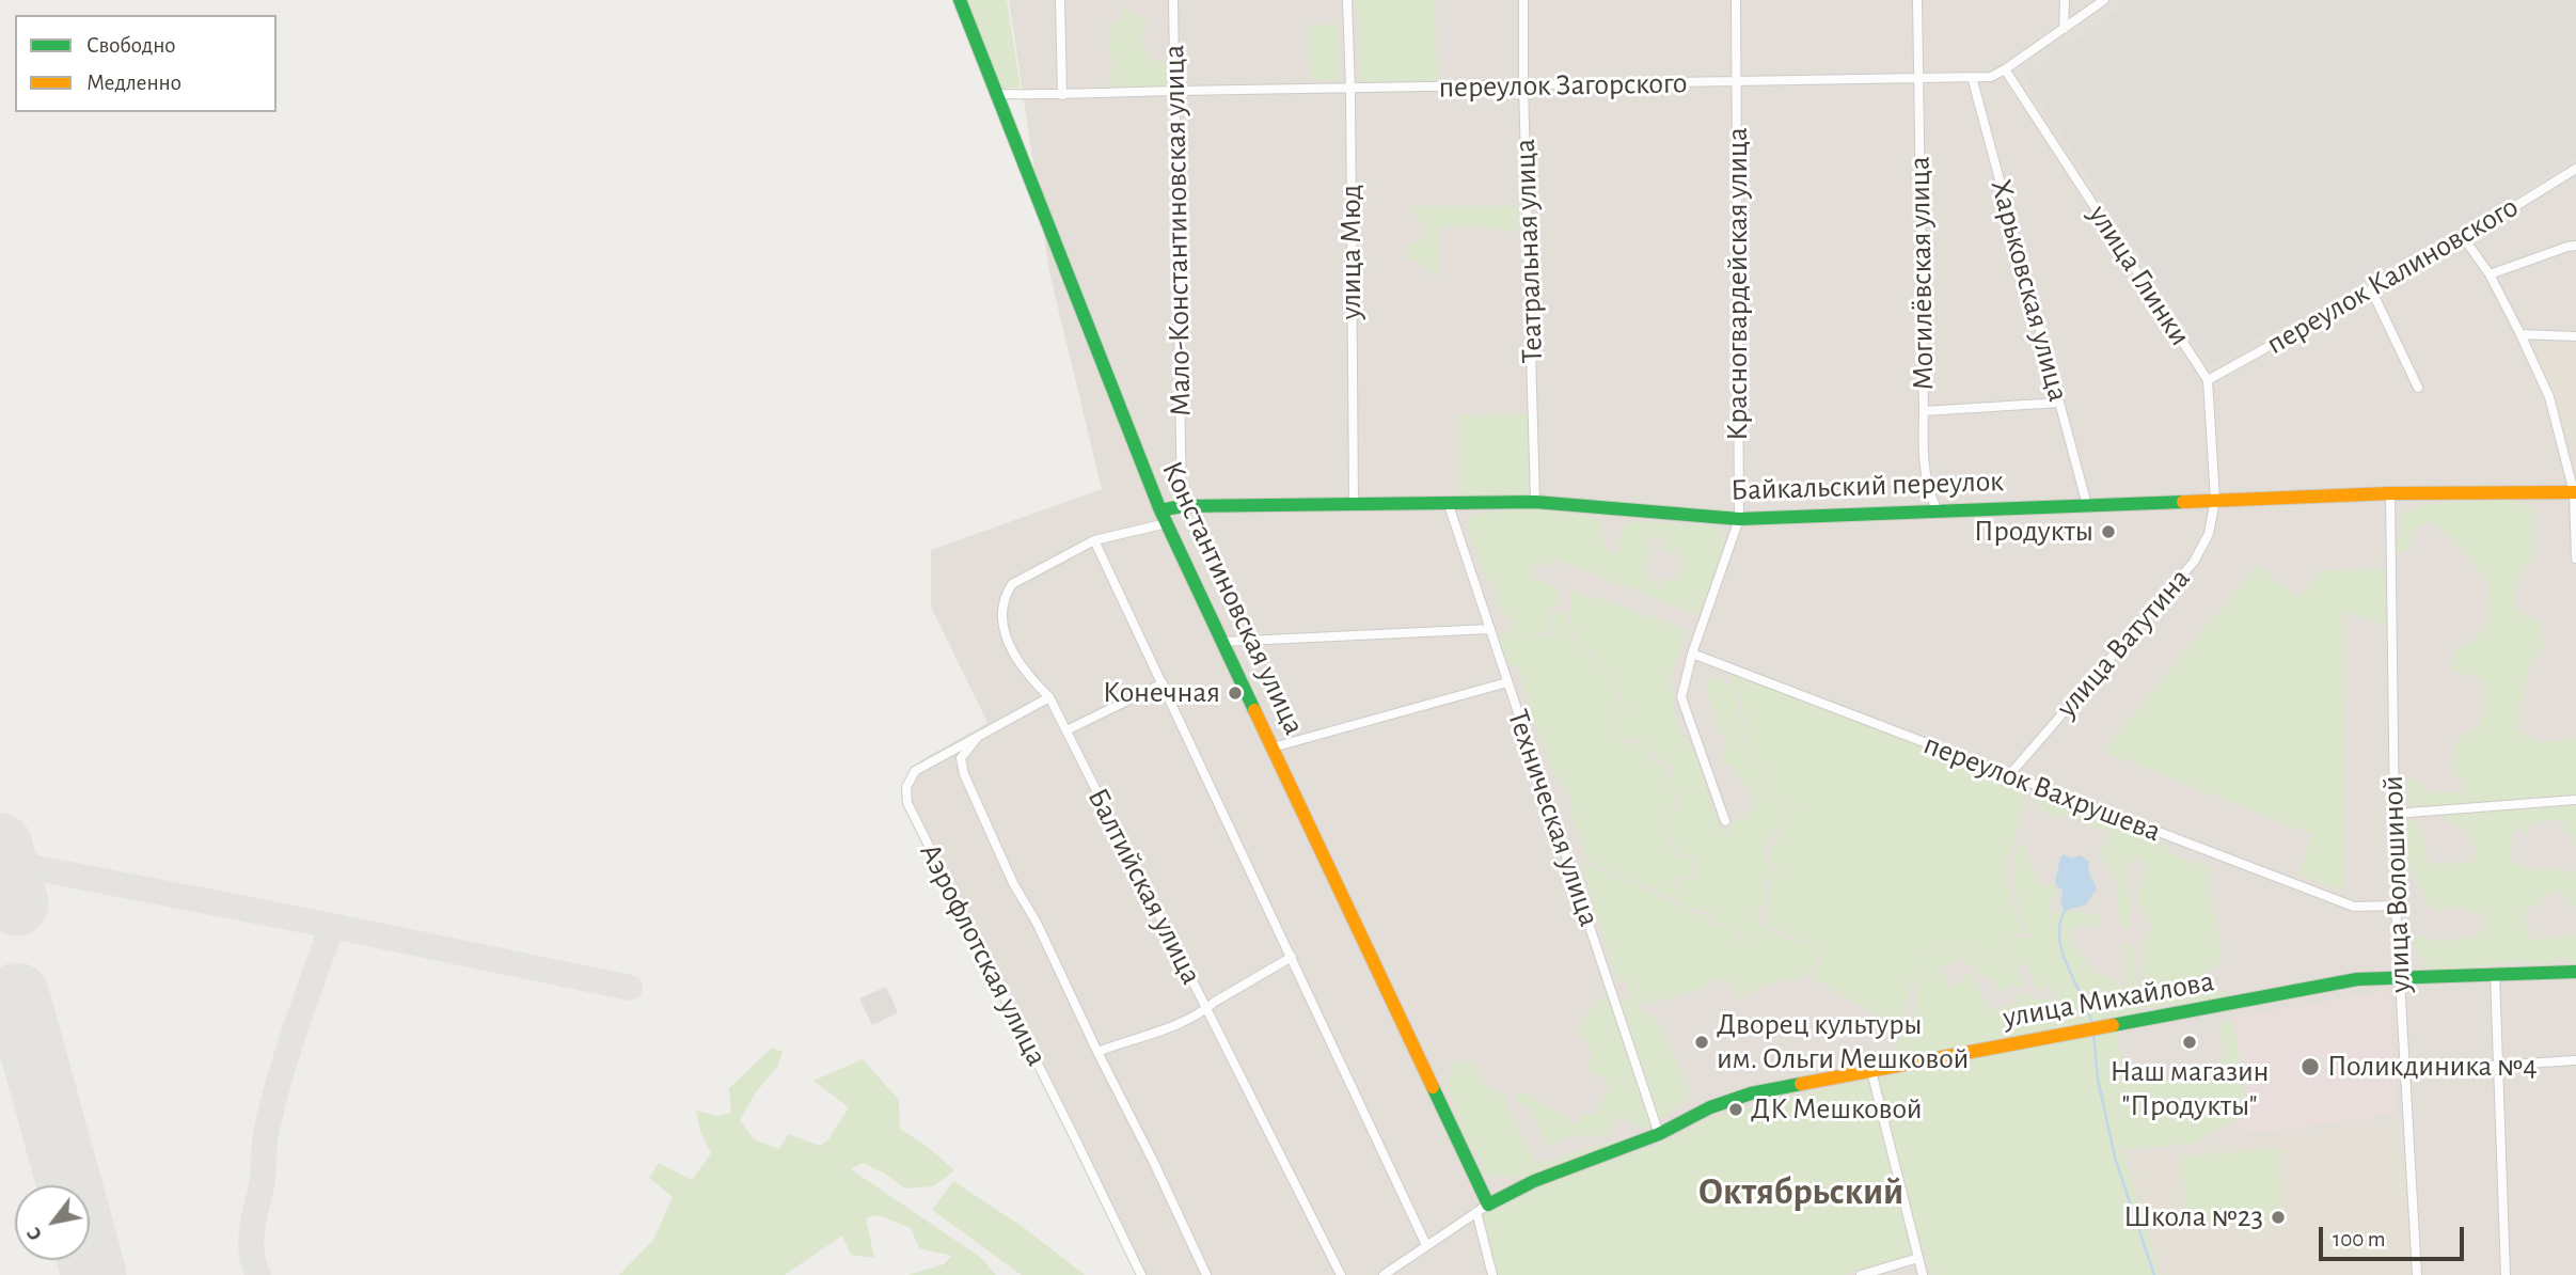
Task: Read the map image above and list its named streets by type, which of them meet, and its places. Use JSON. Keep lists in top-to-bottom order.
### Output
{
  "streets": {
    "street": [
      "переулок Загорского",
      "Мало-Константиновская улица",
      "Театральная улица",
      "улица Мюд",
      "Могилёвская улица",
      "улица Глинки",
      "переулок Калиновского",
      "Красногвардейская улица",
      "Харьковская улица",
      "Байкальский переулок",
      "Константиновская улица",
      "улица Ватутина",
      "переулок Вахрушева",
      "Техническая улица",
      "улица Волошиной",
      "Балтийская улица",
      "Аэрофлотская улица",
      "улица Михайлова"
    ]
  },
  "crossings": [
    ["переулок Загорского", "Мало-Константиновская улица"],
    ["переулок Загорского", "Театральная улица"],
    ["переулок Загорского", "улица Мюд"],
    ["переулок Загорского", "Могилёвская улица"],
    ["переулок Загорского", "улица Глинки"],
    ["переулок Загорского", "Красногвардейская улица"],
    ["переулок Загорского", "Харьковская улица"],
    ["переулок Загорского", "Константиновская улица"],
    ["Мало-Константиновская улица", "Байкальский переулок"],
    ["Театральная улица", "Байкальский переулок"],
    ["улица Мюд", "Байкальский переулок"],
    ["Могилёвская улица", "Харьковская улица"],
    ["улица Глинки", "переулок Калиновского"],
    ["улица Глинки", "Байкальский переулок"],
    ["улица Глинки", "улица Ватутина"],
    ["Красногвардейская улица", "Байкальский переулок"],
    ["Красногвардейская улица", "переулок Вахрушева"],
    ["Харьковская улица", "Байкальский переулок"],
    ["Байкальский переулок", "Константиновская улица"],
    ["Байкальский переулок", "улица Ватутина"],
    ["Байкальский переулок", "Техническая улица"],
    ["Байкальский переулок", "улица Волошиной"],
    ["Байкальский переулок", "Балтийская улица"],
    ["Константиновская улица", "Балтийская улица"],
    ["Константиновская улица", "улица Михайлова"],
    ["улица Ватутина", "переулок Вахрушева"],
    ["переулок Вахрушева", "улица Волошиной"],
    ["Техническая улица", "улица Михайлова"],
    ["улица Волошиной", "улица Михайлова"],
    ["Балтийская улица", "Аэрофлотская улица"]
  ],
  "districts": ["Октябрьский"],
  "places": [
    "Продукты",
    "Конечная",
    "Дворец культуры им. Ольги Мешковой",
    "Наш магазин \"Продукты\"",
    "Поликдиника №4",
    "ДК Мешковой",
    "Школа №23"
  ],
  "legend": ["Свободно", "Медленно"],
  "scale_bar": "100 m",
  "north": "bottom left"
}
